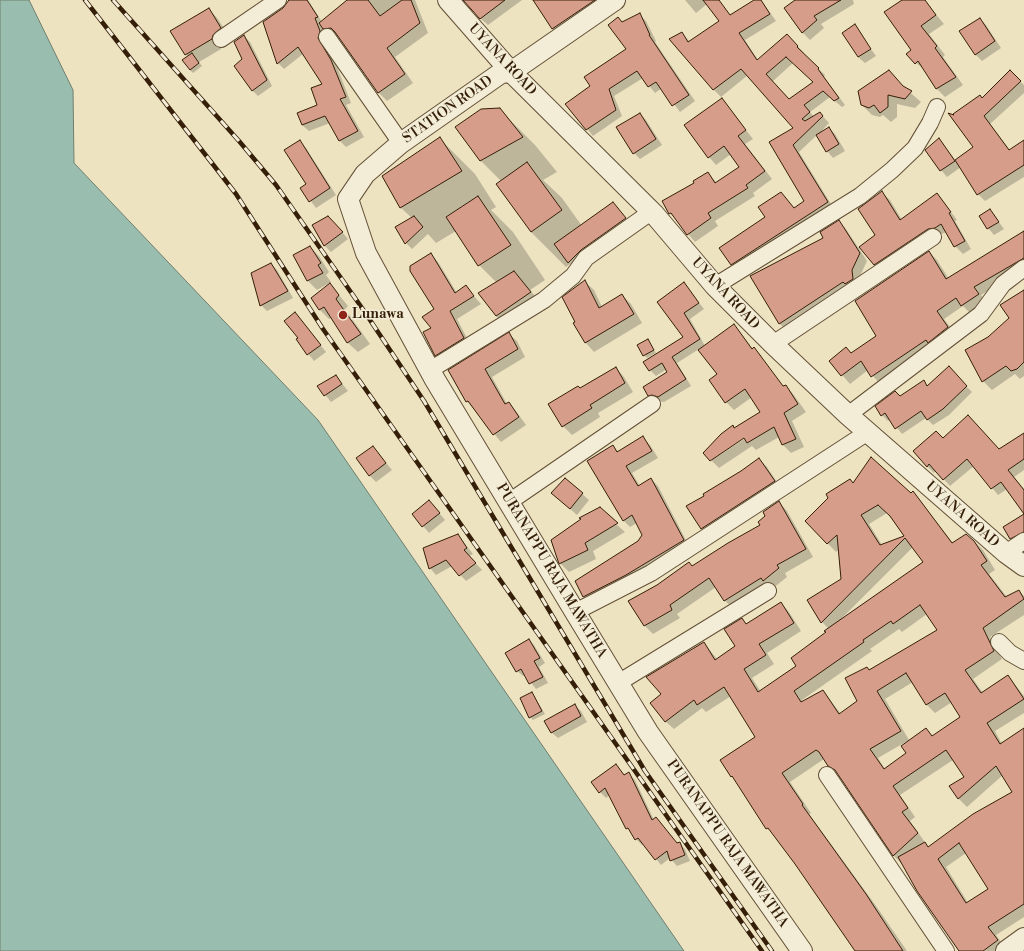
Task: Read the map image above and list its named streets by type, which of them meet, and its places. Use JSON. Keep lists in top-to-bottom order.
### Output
{
  "streets": {
    "street": ["UYANA ROAD", "STATION ROAD", "PURANAPPU RAJA MAWATHA"]
  },
  "crossings": [
    ["UYANA ROAD", "STATION ROAD"],
    ["STATION ROAD", "PURANAPPU RAJA MAWATHA"]
  ],
  "places": ["Lunawa"]
}
